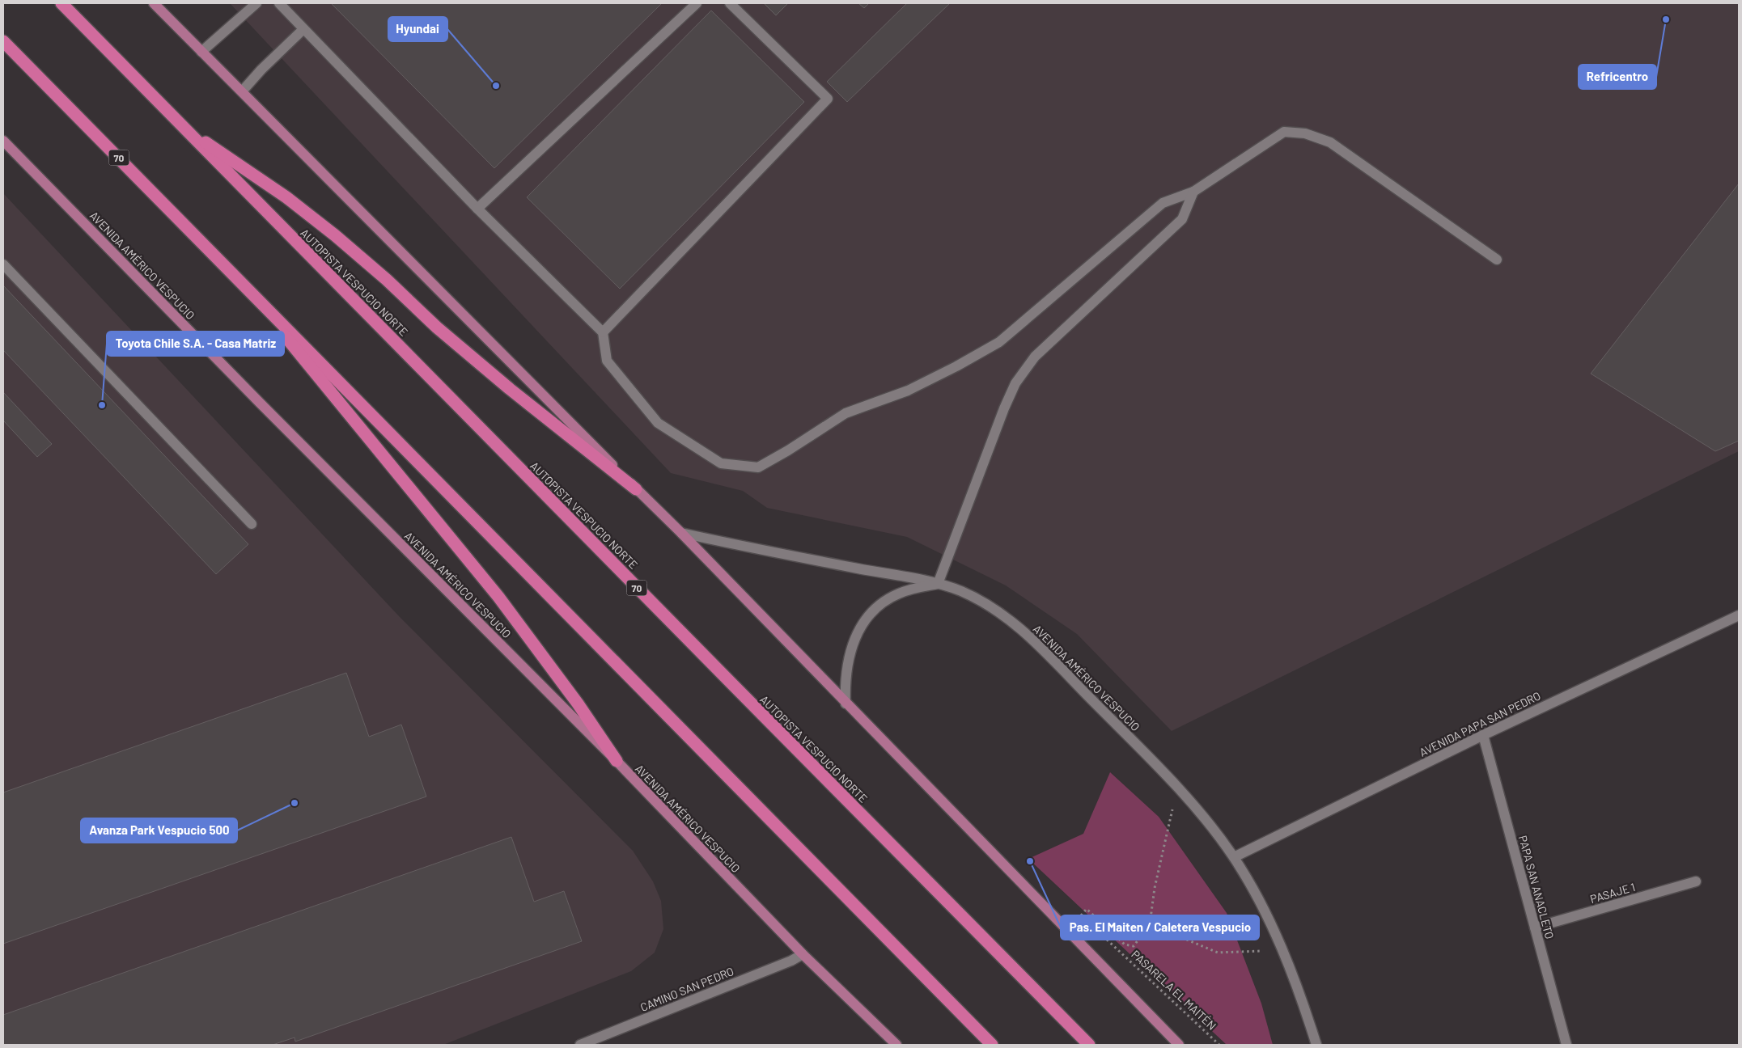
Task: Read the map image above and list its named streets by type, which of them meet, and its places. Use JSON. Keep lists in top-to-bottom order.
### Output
{
  "streets": {
    "highway": ["70", "AUTOPISTA VESPUCIO NORTE"],
    "main road": ["AVENIDA AMÉRICO VESPUCIO"],
    "street": [
      "AVENIDA PAPA SAN PEDRO",
      "PAPA SAN ANACLETO",
      "PASAJE 1",
      "CAMINO SAN PEDRO"
    ],
    "path": ["PASARELA EL MAITÉN"]
  },
  "crossings": [
    ["AVENIDA AMÉRICO VESPUCIO", "AVENIDA PAPA SAN PEDRO"],
    ["AVENIDA AMÉRICO VESPUCIO", "CAMINO SAN PEDRO"],
    ["AVENIDA PAPA SAN PEDRO", "PAPA SAN ANACLETO"],
    ["PAPA SAN ANACLETO", "PASAJE 1"]
  ],
  "places": [
    "Refricentro",
    "Hyundai",
    "Toyota Chile S.A. - Casa Matriz",
    "Avanza Park Vespucio 500",
    "Pas. El Maiten / Caletera Vespucio"
  ]
}
